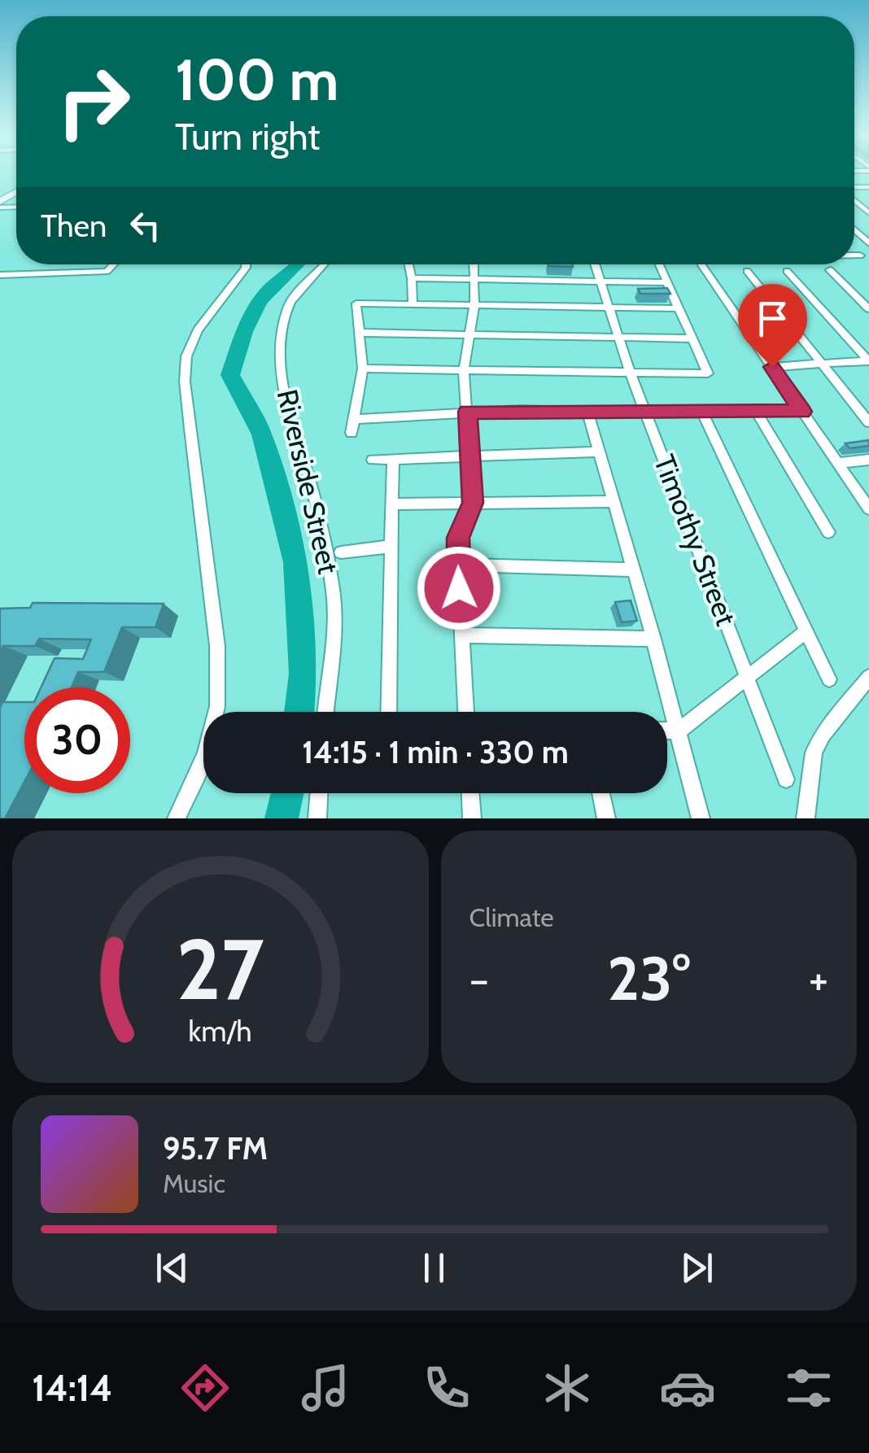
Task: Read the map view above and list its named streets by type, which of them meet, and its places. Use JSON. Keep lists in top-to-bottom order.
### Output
{
  "streets": {
    "street": ["Riverside Street", "Timothy Street"]
  },
  "page": {
    "turn": ["100 m", "Turn right"],
    "then": "Then",
    "limit": "30",
    "trip": "14:15 · 1 min · 330 m",
    "tile": "Climate",
    "heat": ["−", "23°", "+"],
    "song": ["95.7 FM", "Music"],
    "tabs": "14:14",
    "gauge": ["27", "km/h"]
  }
}
